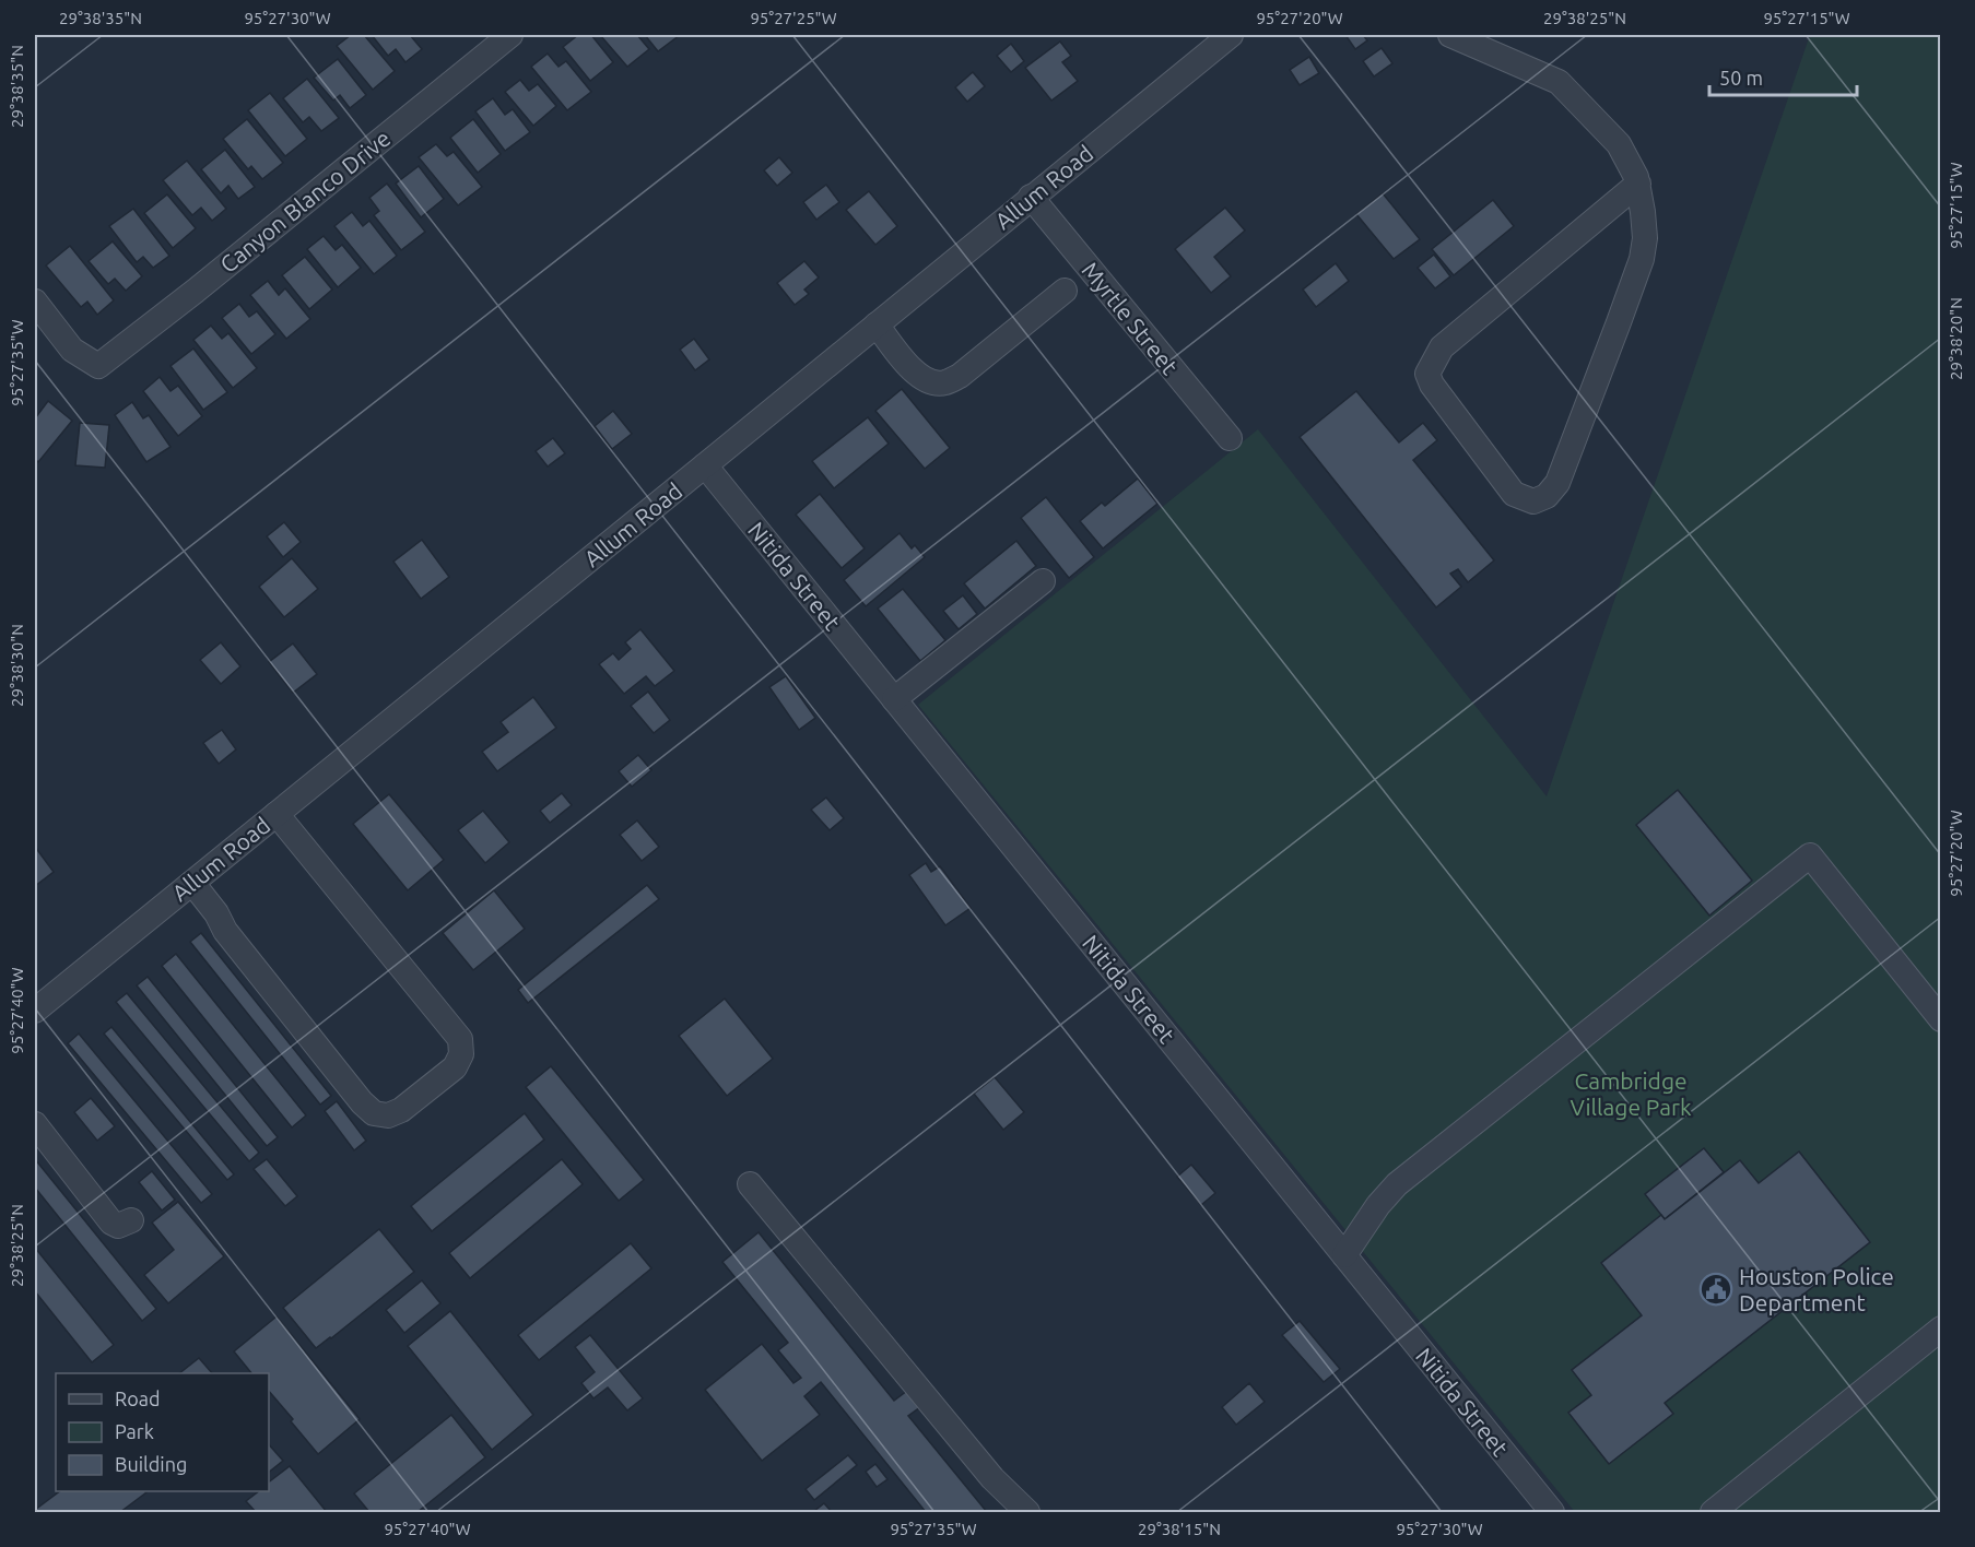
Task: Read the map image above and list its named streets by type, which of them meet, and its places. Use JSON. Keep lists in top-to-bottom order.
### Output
{
  "streets": {
    "street": [
      "Allum Road",
      "Canyon Blanco Drive",
      "Myrtle Street",
      "Nitida Street"
    ]
  },
  "crossings": [
    ["Allum Road", "Myrtle Street"],
    ["Allum Road", "Nitida Street"]
  ],
  "parks": ["Cambridge Village Park"],
  "places": {
    "public building": ["Houston Police Department"]
  },
  "legend": ["Road", "Park", "Building"],
  "scale_bar": "50 m",
  "coordinates": [
    "29°38'35\"N",
    "95°27'30\"W",
    "95°27'25\"W",
    "95°27'20\"W",
    "29°38'25\"N",
    "95°27'15\"W",
    "29°38'20\"N",
    "95°27'35\"W",
    "29°38'30\"N",
    "95°27'40\"W",
    "29°38'15\"N"
  ]
}
